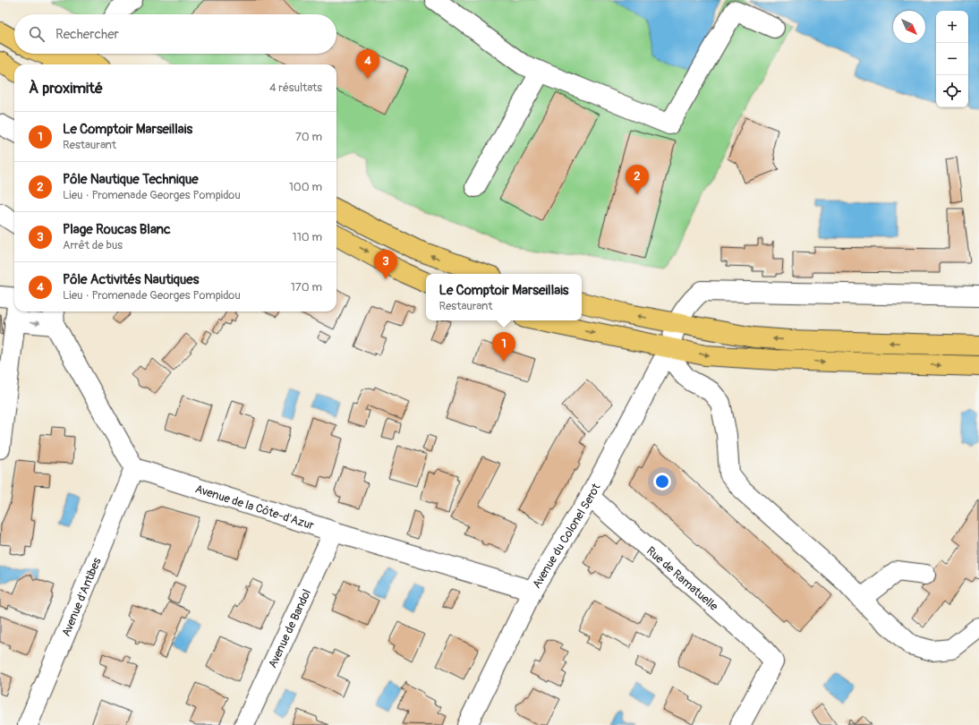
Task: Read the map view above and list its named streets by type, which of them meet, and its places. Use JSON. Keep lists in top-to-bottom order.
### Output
{
  "streets": {
    "street": [
      "Avenue de la Côte-d'Azur",
      "Avenue du Colonel Serot",
      "Rue de Ramatuelle",
      "Avenue d'Antibes",
      "Avenue de Bandol"
    ]
  },
  "crossings": [
    ["Avenue de la Côte-d'Azur", "Avenue du Colonel Serot"],
    ["Avenue de la Côte-d'Azur", "Avenue d'Antibes"],
    ["Avenue de la Côte-d'Azur", "Avenue de Bandol"],
    ["Avenue du Colonel Serot", "Rue de Ramatuelle"]
  ],
  "north": "bottom right",
  "page": {
    "map_buttons": ["+", "−"],
    "search": "Rechercher",
    "pins": [
      "4",
      "2",
      "3",
      "1"
    ],
    "heading": ["À proximité", "4 résultats"],
    "list": [
      {
        "mark": "1",
        "name": "Le Comptoir Marseillais",
        "note": "Restaurant",
        "value": "70 m"
      },
      {
        "mark": "2",
        "name": "Pôle Nautique Technique",
        "note": "Lieu · Promenade Georges Pompidou",
        "value": "100 m"
      },
      {
        "mark": "3",
        "name": "Plage Roucas Blanc",
        "note": "Arrêt de bus",
        "value": "110 m"
      },
      {
        "mark": "4",
        "name": "Pôle Activités Nautiques",
        "note": "Lieu · Promenade Georges Pompidou",
        "value": "170 m"
      }
    ],
    "popup": ["Le Comptoir Marseillais", "Restaurant"]
  }
}
